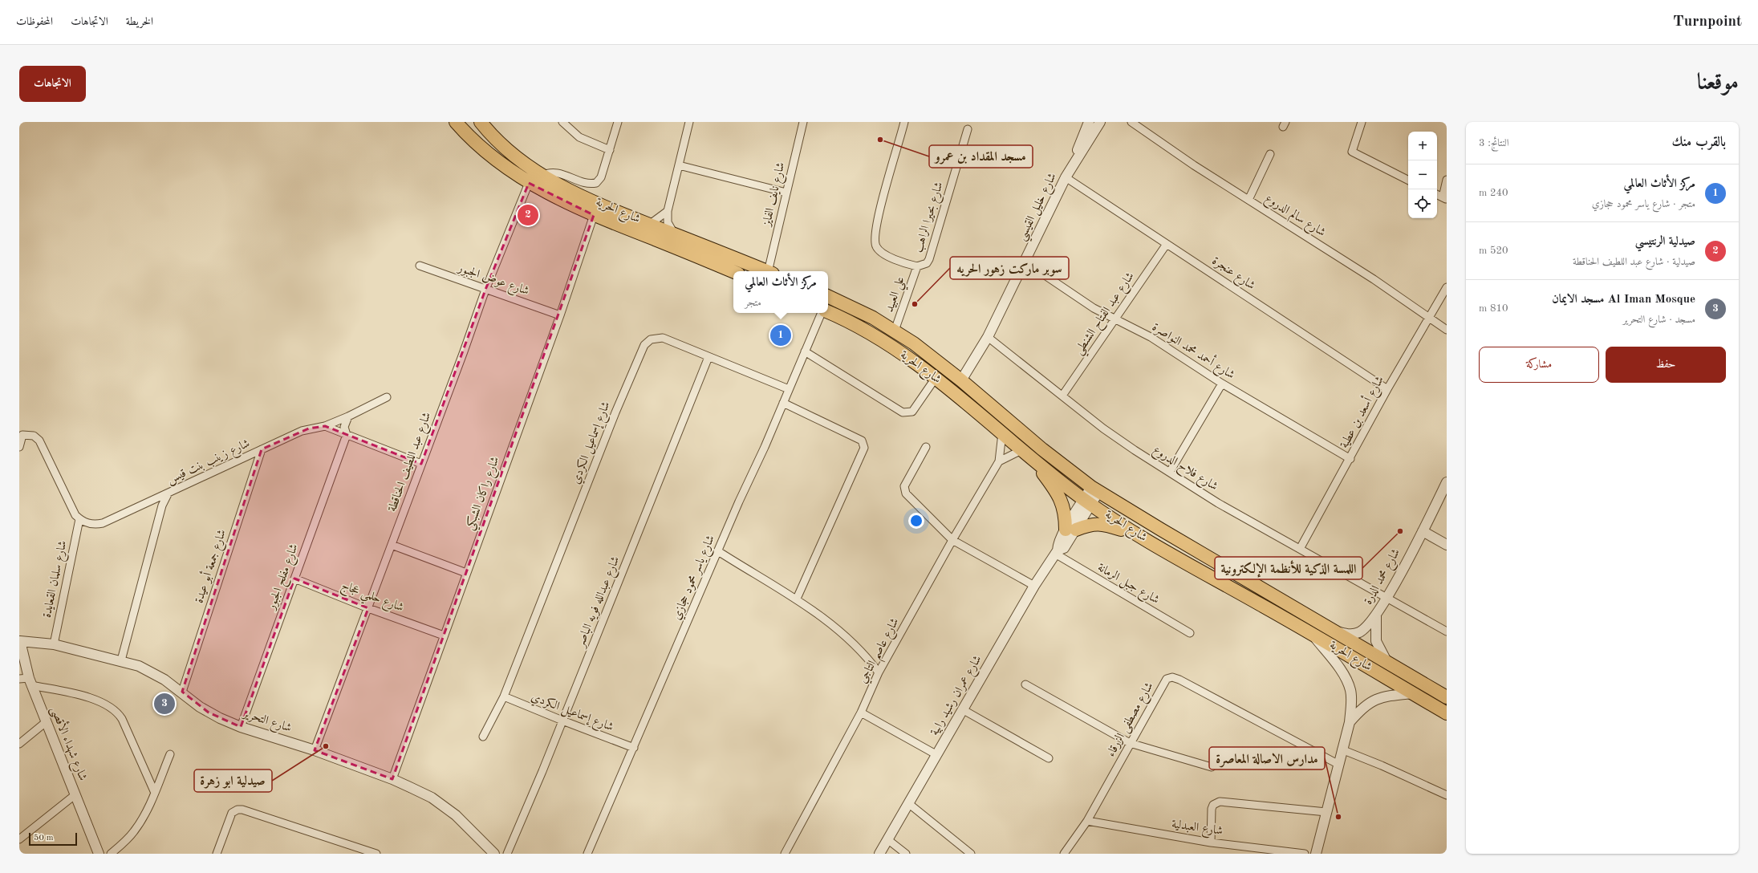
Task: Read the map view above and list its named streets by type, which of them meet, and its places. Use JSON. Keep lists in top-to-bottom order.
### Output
{
  "streets": {
    "highway": ["شارع الحرية"],
    "street": [
      "شارع نايف الفايز",
      "شارع خليل القيسي",
      "شارع سالم الدروع",
      "شارع بحيرا الراهب",
      "شارع عنجرة",
      "شارع عوض الجبور",
      "علي العبيد",
      "شارع عبد الفتاح الشنطي",
      "شارع أحمد محمد النواصرة",
      "شارع أسعد بن عطية",
      "شارع إسماعيل الكردي",
      "شارع زينب بنت قيس",
      "شارع عبد اللطيف الحناقطة",
      "شارع فلاح الدروع",
      "شارع راكان الشبكي",
      "شارع جمعة أبو عيدة",
      "شارع مفلح الجبور",
      "شارع محمد الدرة",
      "شارع ياسر محمود حجازي",
      "شارع سلمان القعايدة",
      "شارع جبل الرمانة",
      "شارع حلمي عجاج",
      "شارع عبدالله فويه الباصر",
      "شارع عاصم التاجي",
      "شارع عمران رشيد رابية",
      "شارع مصطفى الزرقاء",
      "شارع التحرير",
      "شارع شهداء الأقصى",
      "شارع العبدلية"
    ]
  },
  "crossings": [
    ["شارع خليل القيسي", "شارع الحرية"],
    ["شارع خليل القيسي", "شارع عنجرة"],
    ["شارع خليل القيسي", "شارع أحمد محمد النواصرة"],
    ["شارع خليل القيسي", "شارع فلاح الدروع"],
    ["شارع الحرية", "علي العبيد"],
    ["شارع الحرية", "شارع عبد اللطيف الحناقطة"],
    ["شارع الحرية", "شارع راكان الشبكي"],
    ["شارع الحرية", "شارع محمد الدرة"],
    ["شارع الحرية", "شارع عاصم التاجي"],
    ["شارع الحرية", "شارع عمران رشيد رابية"],
    ["شارع سالم الدروع", "شارع أسعد بن عطية"],
    ["شارع بحيرا الراهب", "علي العبيد"],
    ["شارع عنجرة", "شارع عبد الفتاح الشنطي"],
    ["شارع عنجرة", "شارع أسعد بن عطية"],
    ["شارع عوض الجبور", "شارع عبد اللطيف الحناقطة"],
    ["شارع عوض الجبور", "شارع راكان الشبكي"],
    ["شارع عبد الفتاح الشنطي", "شارع أحمد محمد النواصرة"],
    ["شارع عبد الفتاح الشنطي", "شارع فلاح الدروع"],
    ["شارع أحمد محمد النواصرة", "شارع أسعد بن عطية"],
    ["شارع أسعد بن عطية", "شارع فلاح الدروع"],
    ["شارع إسماعيل الكردي", "شارع ياسر محمود حجازي"],
    ["شارع إسماعيل الكردي", "شارع عبدالله فويه الباصر"],
    ["شارع زينب بنت قيس", "شارع جمعة أبو عيدة"],
    ["شارع زينب بنت قيس", "شارع مفلح الجبور"],
    ["شارع زينب بنت قيس", "شارع التحرير"],
    ["شارع عبد اللطيف الحناقطة", "شارع حلمي عجاج"],
    ["شارع عبد اللطيف الحناقطة", "شارع التحرير"],
    ["شارع فلاح الدروع", "شارع محمد الدرة"],
    ["شارع راكان الشبكي", "شارع حلمي عجاج"],
    ["شارع راكان الشبكي", "شارع التحرير"],
    ["شارع جمعة أبو عيدة", "شارع التحرير"],
    ["شارع مفلح الجبور", "شارع حلمي عجاج"],
    ["شارع مفلح الجبور", "شارع التحرير"],
    ["شارع سلمان القعايدة", "شارع التحرير"],
    ["شارع جبل الرمانة", "شارع عمران رشيد رابية"],
    ["شارع مصطفى الزرقاء", "شارع العبدلية"],
    ["شارع التحرير", "شارع شهداء الأقصى"]
  ],
  "places": [
    "مسجد المقداد بن عمرو",
    "سوبر ماركت زهور الحريه",
    "اللمسة الذكية للأنظمة الإلكترونية",
    "صيدلية ابو زهرة",
    "مدارس الاصالة المعاصرة"
  ],
  "scale_bar": "50 m",
  "page": {
    "header": "Turnpoint",
    "nav": ["الخريطة", "الاتجاهات", "المحفوظات"],
    "title": "موقعنا",
    "buttons": [
      "الاتجاهات",
      ["حفظ", "مشاركة"]
    ],
    "heading": ["بالقرب منك", "النتائج: 3"],
    "map_buttons": ["+", "−"],
    "list": [
      {
        "mark": "1",
        "name": "مركز الأثاث العالمي",
        "note": "متجر · شارع ياسر محمود حجازي",
        "value": "240 m"
      },
      {
        "mark": "2",
        "name": "صيدلية الرنتيسي",
        "note": "صيدلية · شارع عبد اللطيف الحناقطة",
        "value": "520 m"
      },
      {
        "mark": "3",
        "name": "Al Iman Mosque مسجد الايمان",
        "note": "مسجد · شارع التحرير",
        "value": "810 m"
      }
    ],
    "pins": ["2", "1", "3"],
    "popup": ["مركز الأثاث العالمي", "متجر"],
    "scale": "50 m"
  }
}
